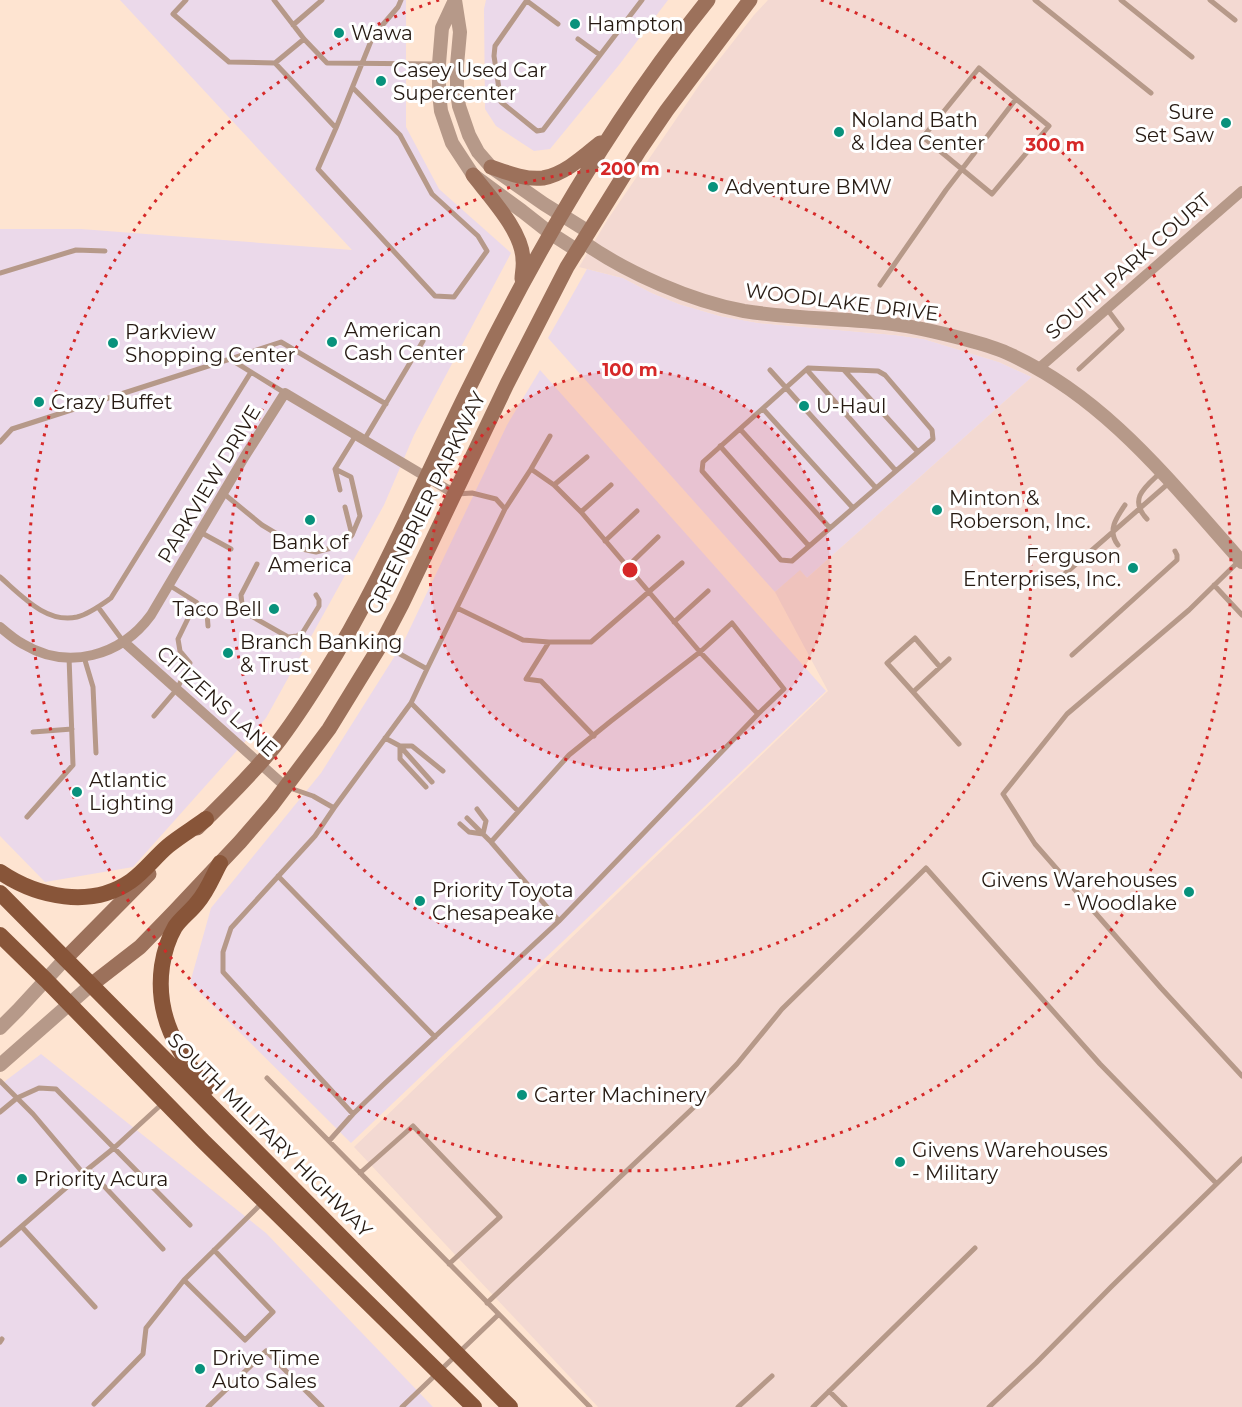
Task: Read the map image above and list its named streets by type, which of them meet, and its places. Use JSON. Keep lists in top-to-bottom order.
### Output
{
  "streets": {
    "main road": ["GREENBRIER PARKWAY", "SOUTH MILITARY HIGHWAY"],
    "street": [
      "SOUTH PARK COURT",
      "WOODLAKE DRIVE",
      "PARKVIEW DRIVE",
      "CITIZENS LANE"
    ]
  },
  "crossings": [
    ["SOUTH PARK COURT", "WOODLAKE DRIVE"],
    ["WOODLAKE DRIVE", "GREENBRIER PARKWAY"],
    ["PARKVIEW DRIVE", "GREENBRIER PARKWAY"],
    ["PARKVIEW DRIVE", "CITIZENS LANE"],
    ["GREENBRIER PARKWAY", "CITIZENS LANE"],
    ["GREENBRIER PARKWAY", "SOUTH MILITARY HIGHWAY"]
  ],
  "places": [
    "Hampton",
    "Wawa",
    "Casey Used Car Supercenter",
    "Sure Set Saw",
    "Noland Bath & Idea Center",
    "Adventure BMW",
    "American Cash Center",
    "Parkview Shopping Center",
    "Crazy Buffet",
    "U-Haul",
    "Minton & Roberson, Inc.",
    "Bank of America",
    "Ferguson Enterprises, Inc.",
    "Taco Bell",
    "Branch Banking & Trust",
    "Atlantic Lighting",
    "Givens Warehouses - Woodlake",
    "Priority Toyota Chesapeake",
    "Carter Machinery",
    "Givens Warehouses - Military",
    "Priority Acura",
    "Drive Time Auto Sales"
  ],
  "rings": ["300 m", "200 m", "100 m"]
}
